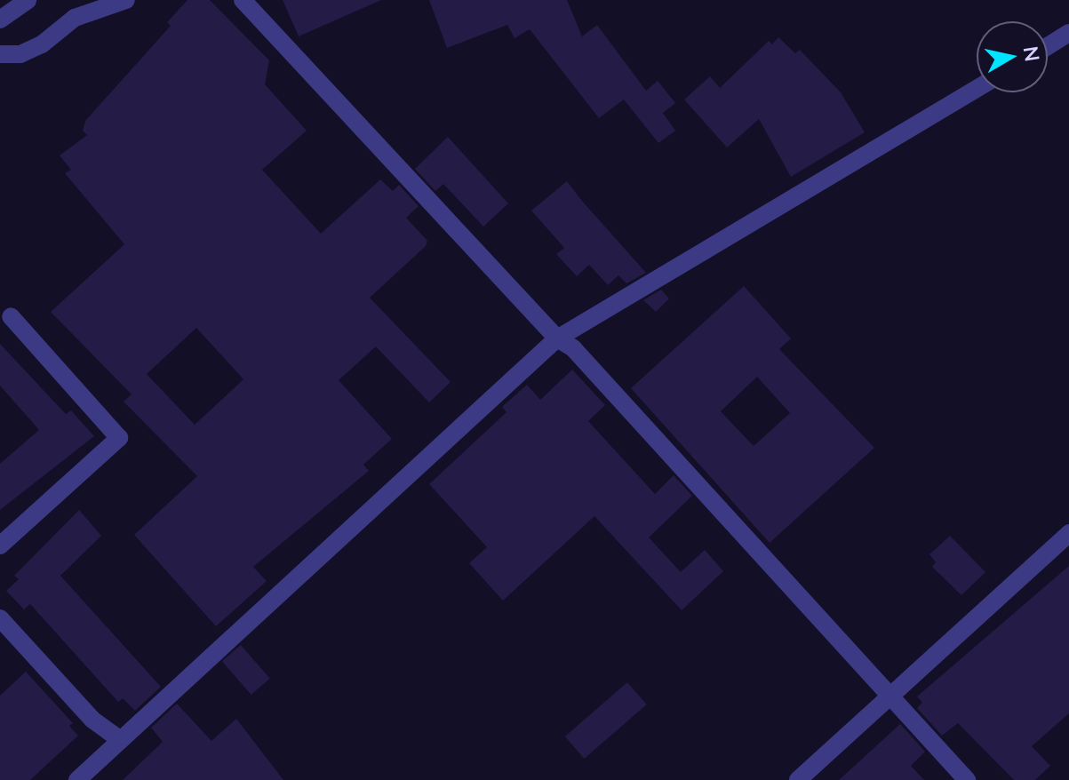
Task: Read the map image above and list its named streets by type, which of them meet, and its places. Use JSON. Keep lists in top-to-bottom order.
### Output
{
  "north": "right"
}
